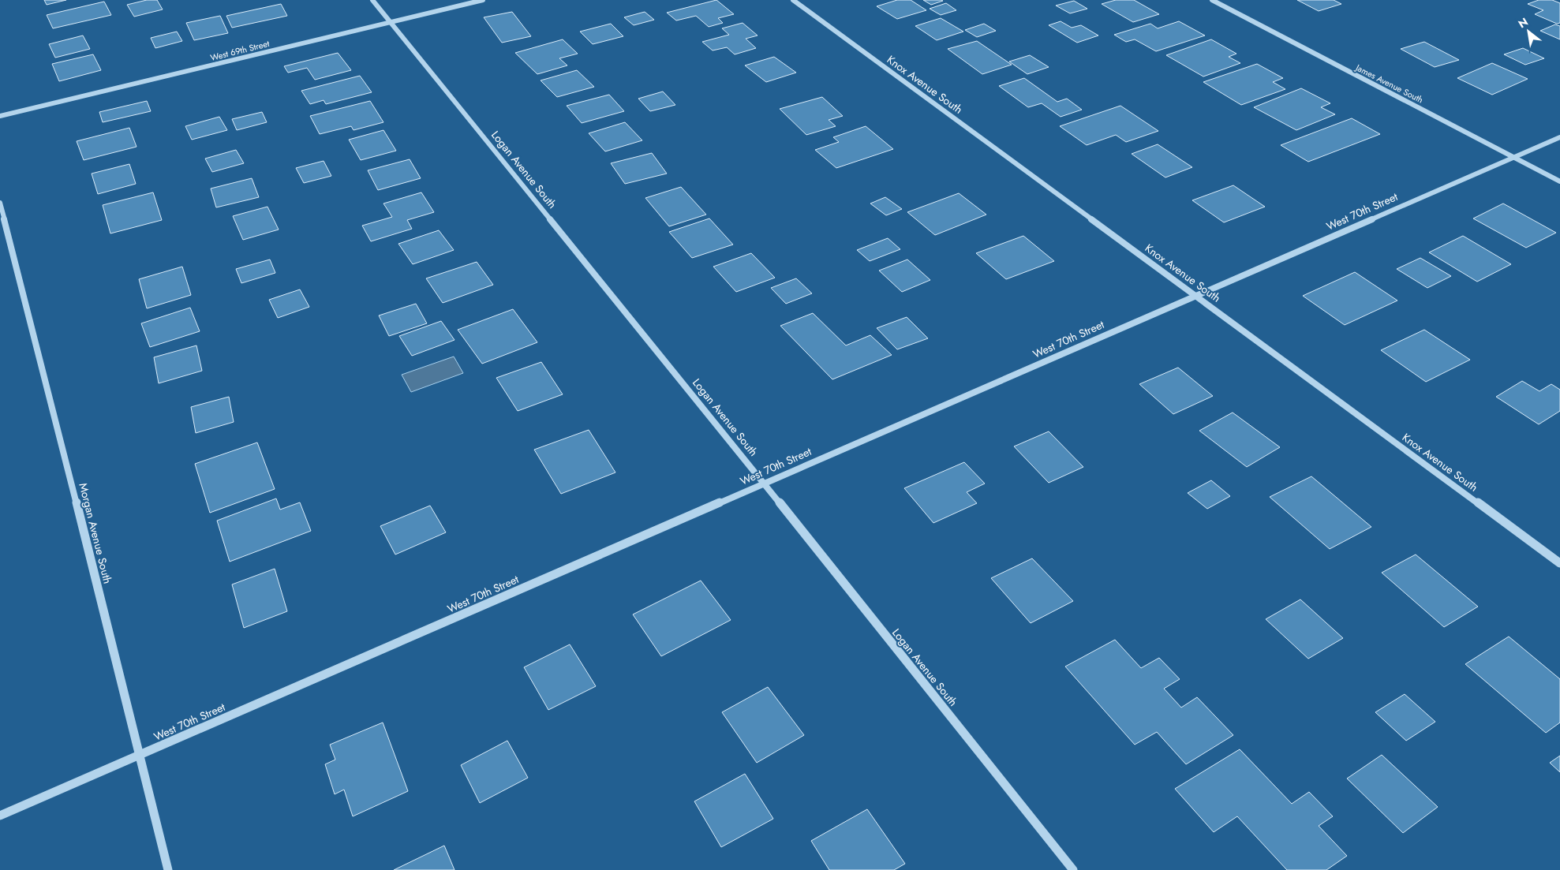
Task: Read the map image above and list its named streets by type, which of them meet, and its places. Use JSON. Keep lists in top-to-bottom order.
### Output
{
  "streets": {
    "street": [
      "West 69th Street",
      "James Avenue South",
      "Knox Avenue South",
      "Logan Avenue South",
      "West 70th Street",
      "Morgan Avenue South"
    ]
  },
  "crossings": [
    ["West 69th Street", "Logan Avenue South"],
    ["James Avenue South", "West 70th Street"],
    ["Knox Avenue South", "West 70th Street"],
    ["Logan Avenue South", "West 70th Street"],
    ["West 70th Street", "Morgan Avenue South"]
  ],
  "north": "top left"
}
